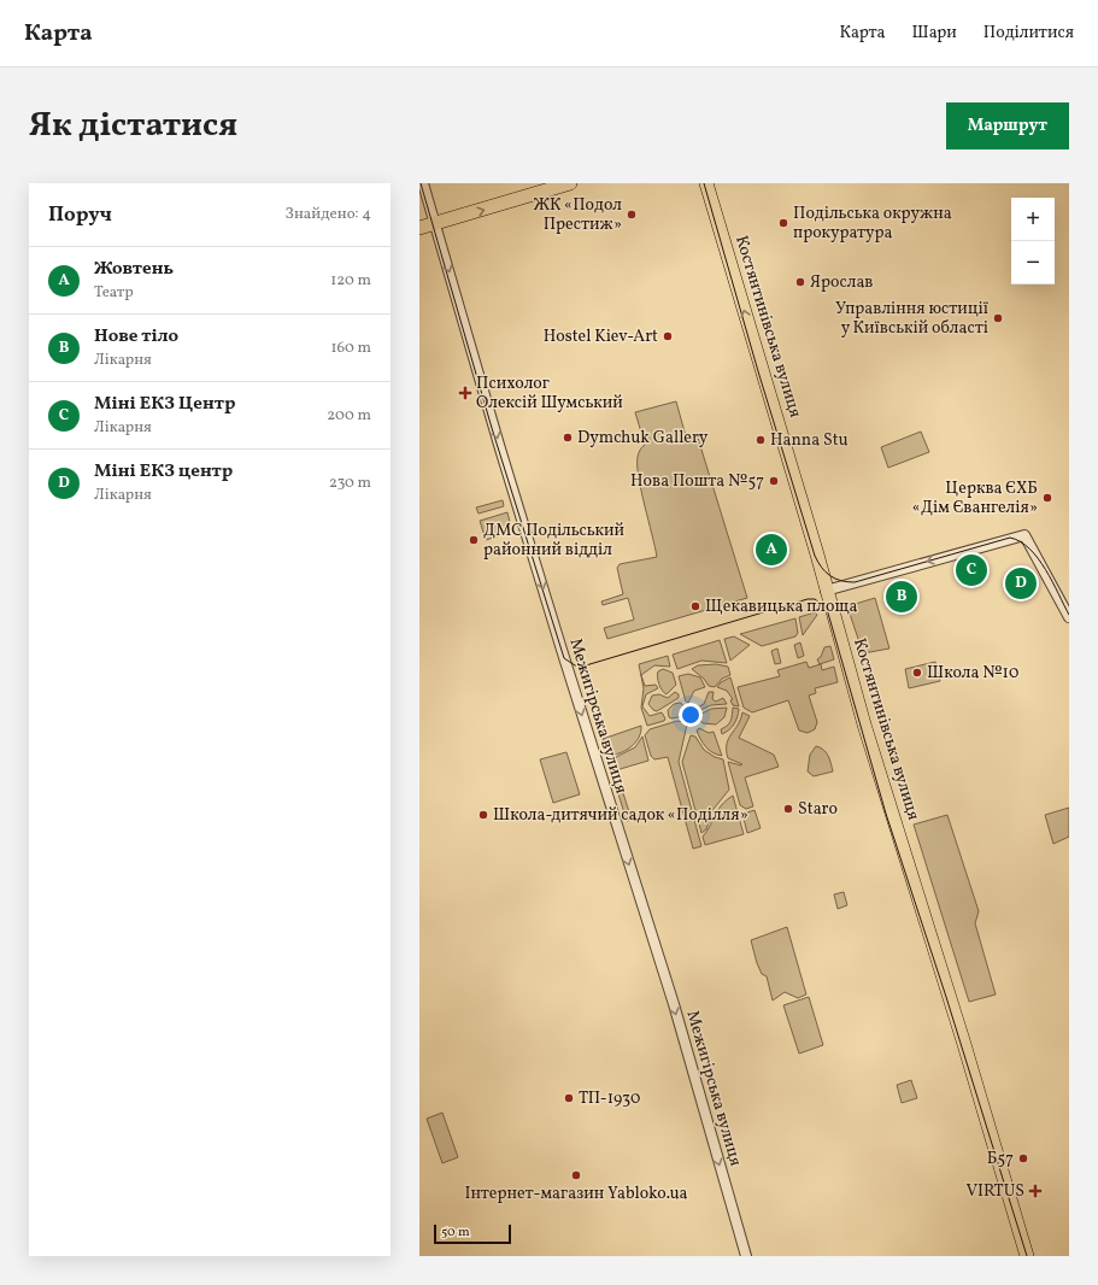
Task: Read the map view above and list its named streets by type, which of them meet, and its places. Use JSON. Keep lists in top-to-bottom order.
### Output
{
  "streets": {
    "main road": ["Костянтинівська вулиця"],
    "street": ["Межигірська вулиця"]
  },
  "one_way": ["Костянтинівська вулиця", "Межигірська вулиця"],
  "places": {
    "other": [
      "ЖК «Подол Престиж»",
      "Подільська окружна прокуратура",
      "Ярослав",
      "Управління юстиції у Київській області",
      "Hostel Kiev-Art",
      "Dymchuk Gallery",
      "Hanna Stu",
      "Нова Пошта №57",
      "Церква ЄХБ «Дім Євангелія»",
      "ДМС Подільський районний відділ",
      "Щекавицька площа",
      "Школа №10",
      "Staro",
      "Школа-дитячий садок «Поділля»",
      "ТП-1930",
      "Б57",
      "Інтернет-магазин Yabloko.ua"
    ],
    "health": ["Психолог Олексій Шумський", "VIRTUS"]
  },
  "scale_bar": "50 m",
  "page": {
    "header": "Карта",
    "nav": ["Карта", "Шари", "Поділитися"],
    "title": "Як дістатися",
    "buttons": "Маршрут",
    "heading": ["Поруч", "Знайдено: 4"],
    "map_buttons": ["+", "−"],
    "list": [
      {
        "mark": "A",
        "name": "Жовтень",
        "note": "Театр",
        "value": "120 m"
      },
      {
        "mark": "B",
        "name": "Нове тіло",
        "note": "Лікарня",
        "value": "160 m"
      },
      {
        "mark": "C",
        "name": "Міні ЕКЗ Центр",
        "note": "Лікарня",
        "value": "200 m"
      },
      {
        "mark": "D",
        "name": "Міні ЕКЗ центр",
        "note": "Лікарня",
        "value": "230 m"
      }
    ],
    "pins": [
      "A",
      "C",
      "D",
      "B"
    ],
    "scale": "50 m"
  }
}
